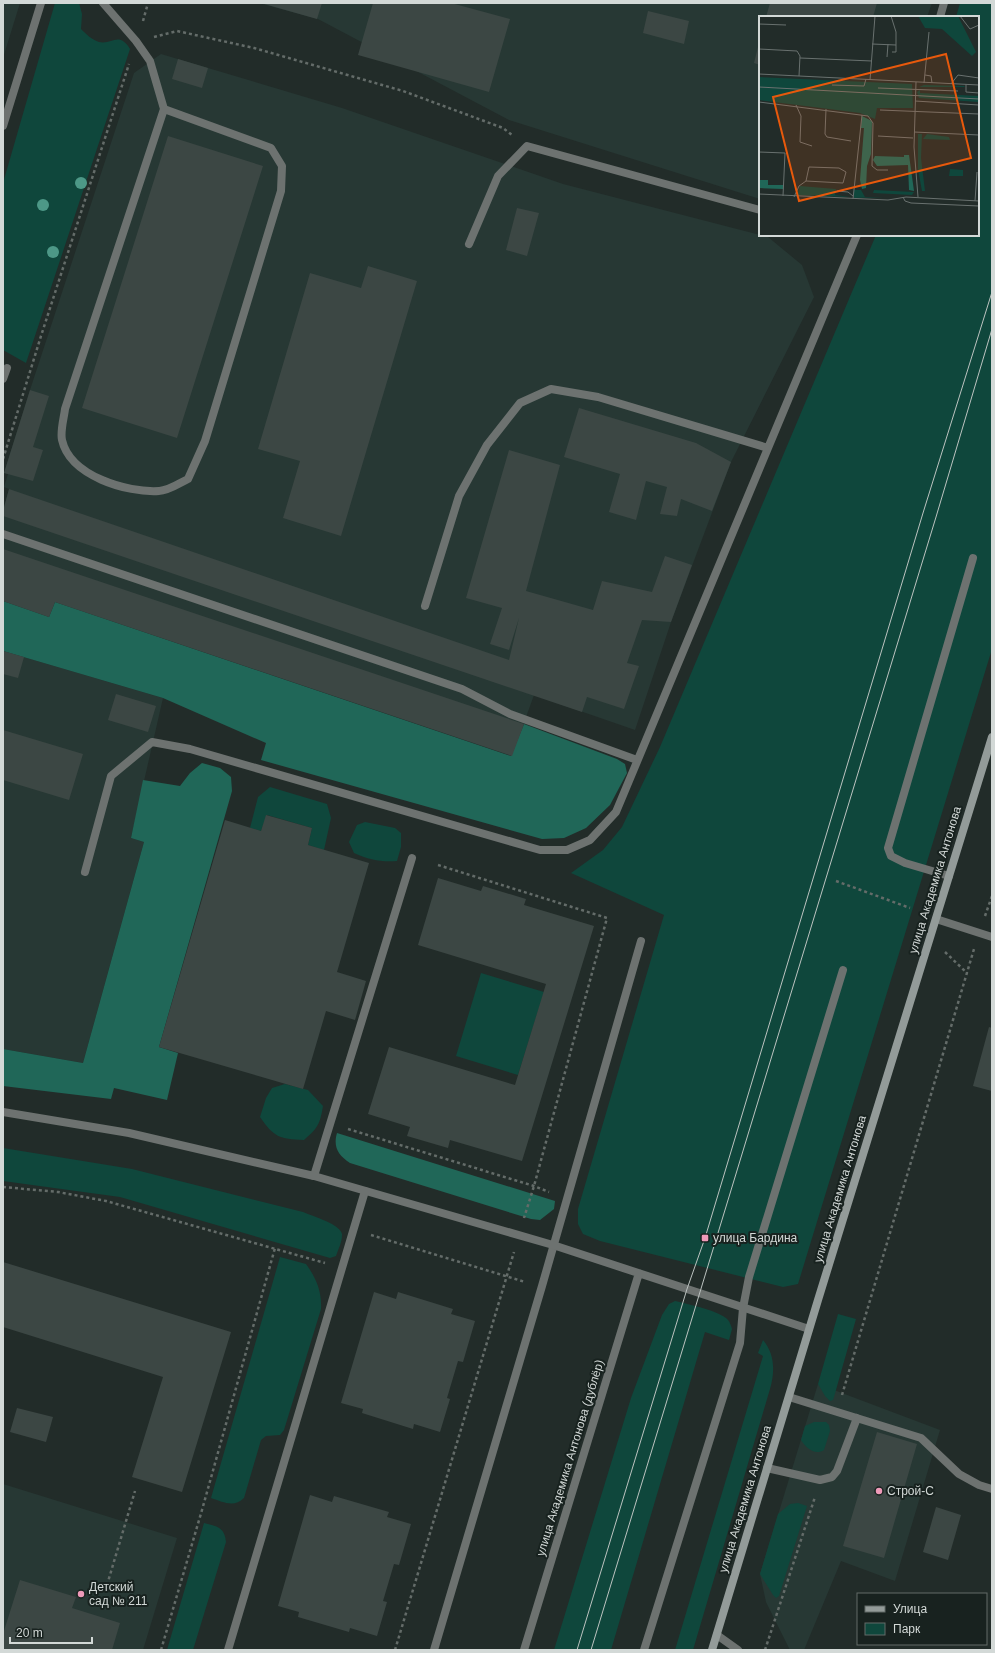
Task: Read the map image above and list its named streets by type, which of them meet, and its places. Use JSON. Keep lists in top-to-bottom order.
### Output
{
  "streets": {
    "main road": ["улица Академика Антонова"],
    "street": ["улица Академика Антонова (дублёр)"]
  },
  "places": {
    "transit": ["улица Бардина"],
    "other": ["Строй-С", "Детский сад № 211"]
  },
  "legend": ["Улица", "Парк"],
  "scale_bar": "20 m"
}
